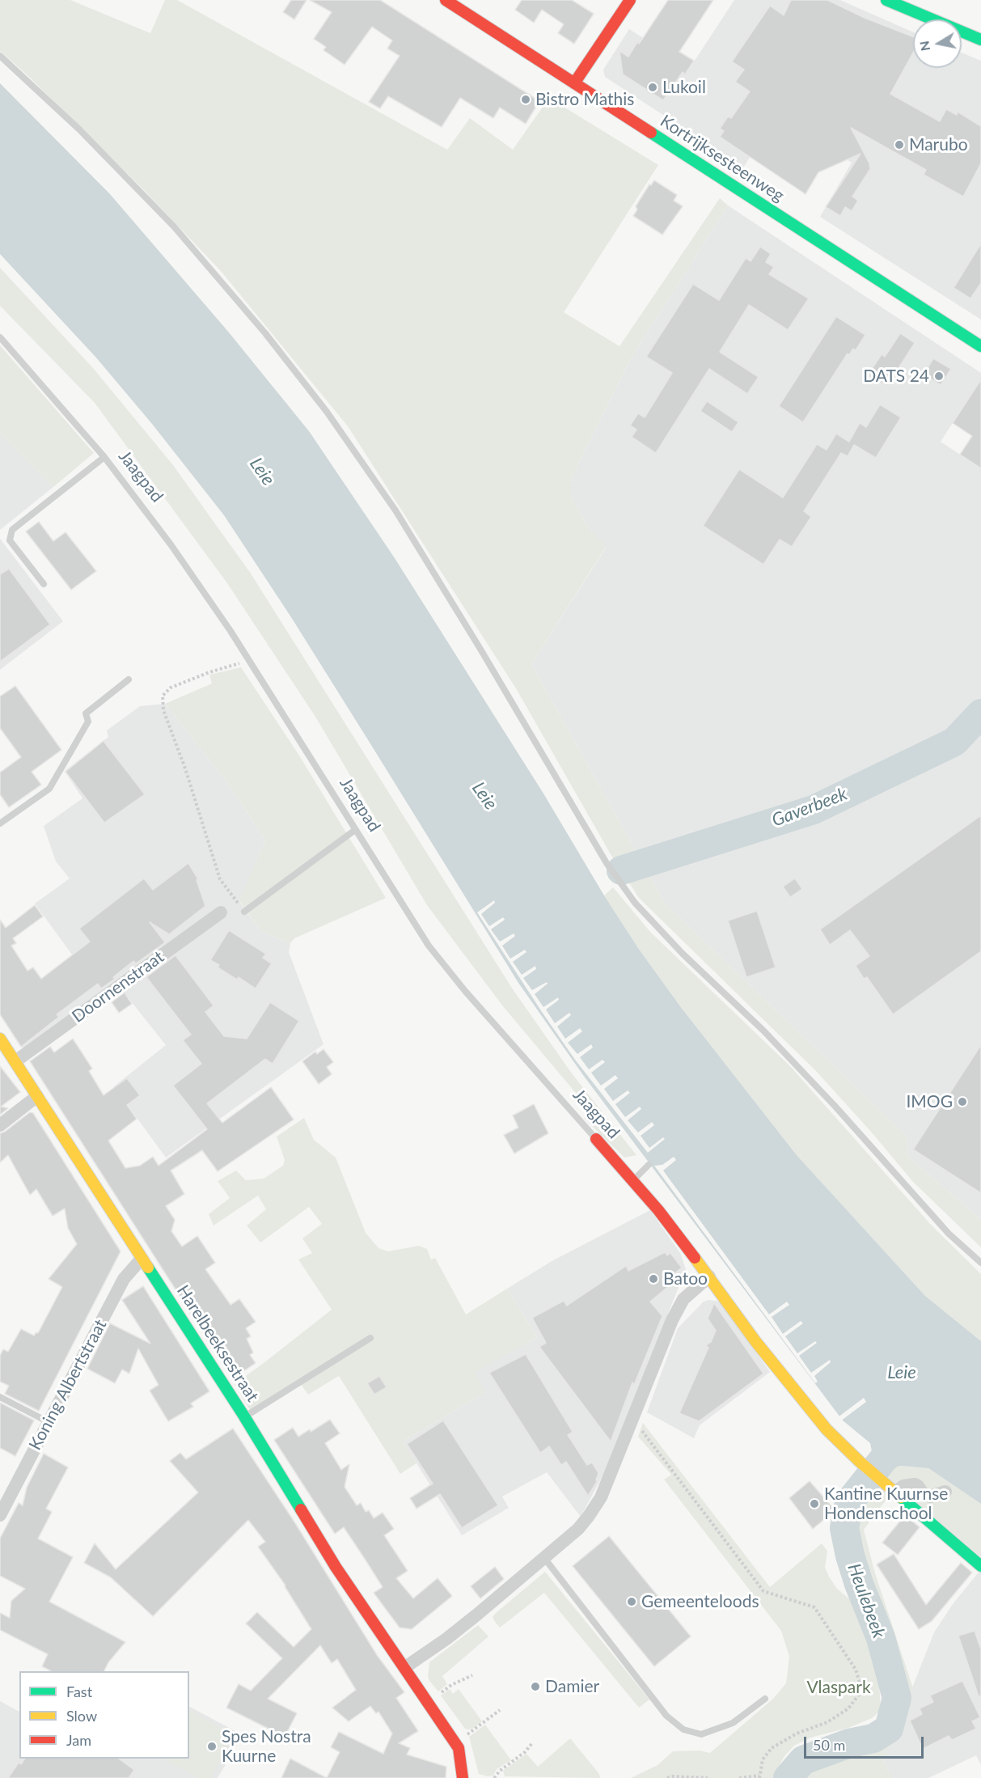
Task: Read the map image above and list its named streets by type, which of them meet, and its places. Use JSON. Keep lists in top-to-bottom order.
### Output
{
  "streets": {
    "street": [
      "Kortrijksesteenweg",
      "Jaagpad",
      "Doornenstraat",
      "Harelbeeksestraat",
      "Koning Albertstraat"
    ]
  },
  "crossings": [
    ["Doornenstraat", "Harelbeeksestraat"],
    ["Harelbeeksestraat", "Koning Albertstraat"]
  ],
  "water": ["Leie", "Gaverbeek", "Heulebeek"],
  "parks": ["Vlaspark"],
  "places": [
    "Lukoil",
    "Bistro Mathis",
    "Marubo",
    "DATS 24",
    "IMOG",
    "Batoo",
    "Kantine Kuurnse Hondenschool",
    "Gemeenteloods",
    "Damier",
    "Spes Nostra Kuurne"
  ],
  "legend": ["Fast", "Slow", "Jam"],
  "scale_bar": "50 m",
  "north": "left"
}
